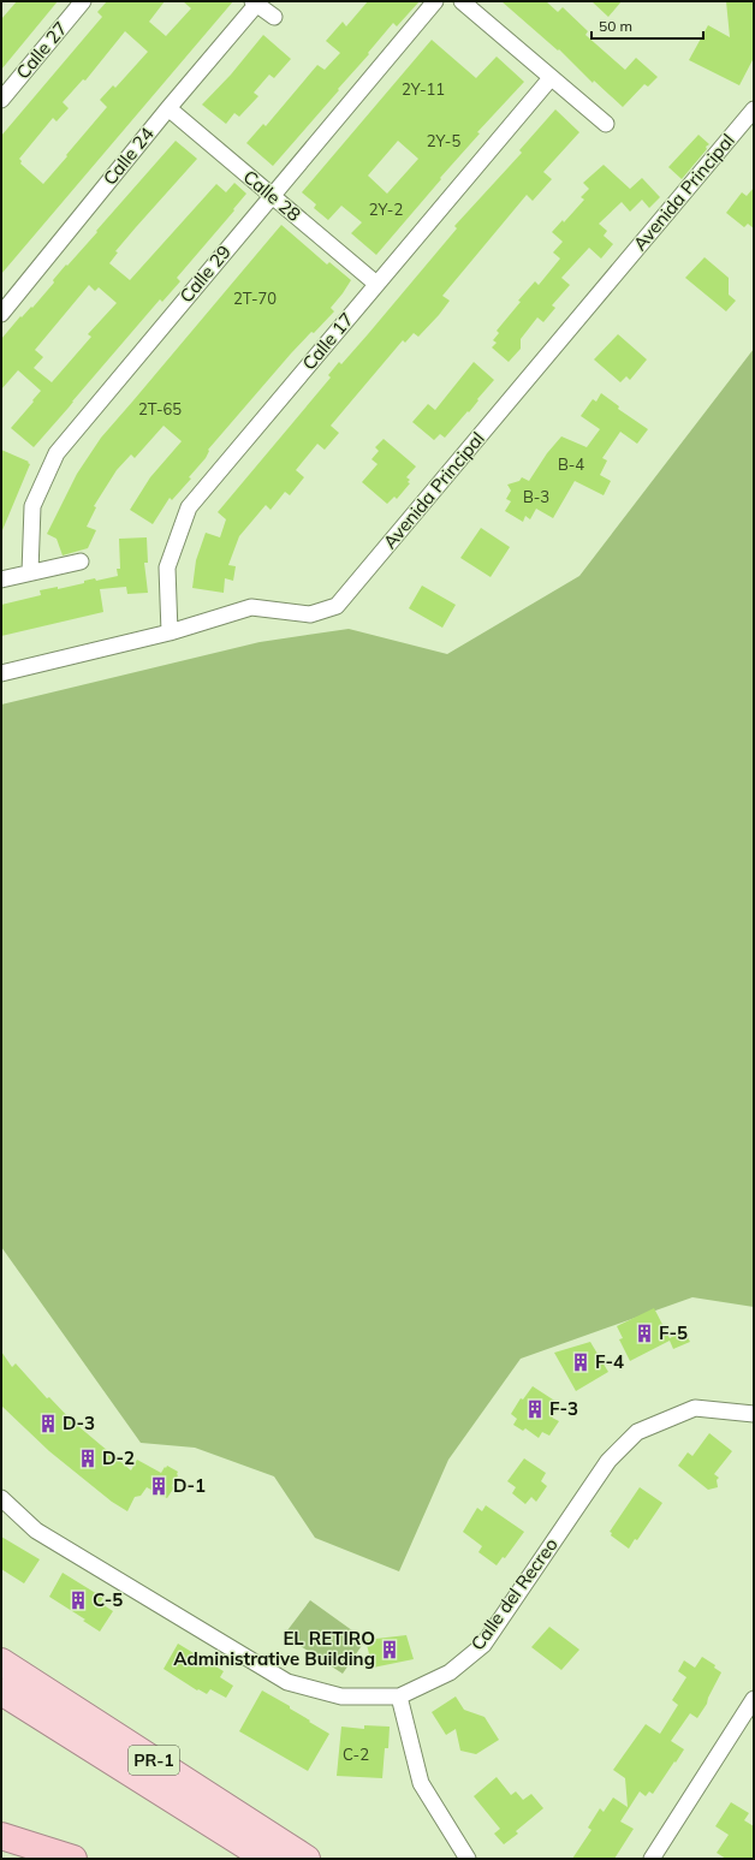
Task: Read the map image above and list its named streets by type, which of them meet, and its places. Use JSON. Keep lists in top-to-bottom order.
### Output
{
  "streets": {
    "highway": ["PR-1"],
    "street": [
      "Calle 27",
      "Calle 24",
      "Avenida Principal",
      "Calle 28",
      "Calle 29",
      "Calle 17",
      "Calle del Recreo"
    ]
  },
  "crossings": [
    ["Calle 24", "Calle 28"],
    ["Avenida Principal", "Calle 17"],
    ["Calle 28", "Calle 29"],
    ["Calle 28", "Calle 17"]
  ],
  "places": {
    "building": [
      "F-5",
      "F-4",
      "F-3",
      "D-3",
      "D-2",
      "D-1",
      "C-5",
      "EL RETIRO Administrative Building"
    ]
  },
  "house_numbers": [
    "2Y-11",
    "2Y-5",
    "2Y-2",
    "2T-70",
    "2T-65",
    "B-4",
    "B-3",
    "C-2"
  ],
  "scale_bar": "50 m"
}
